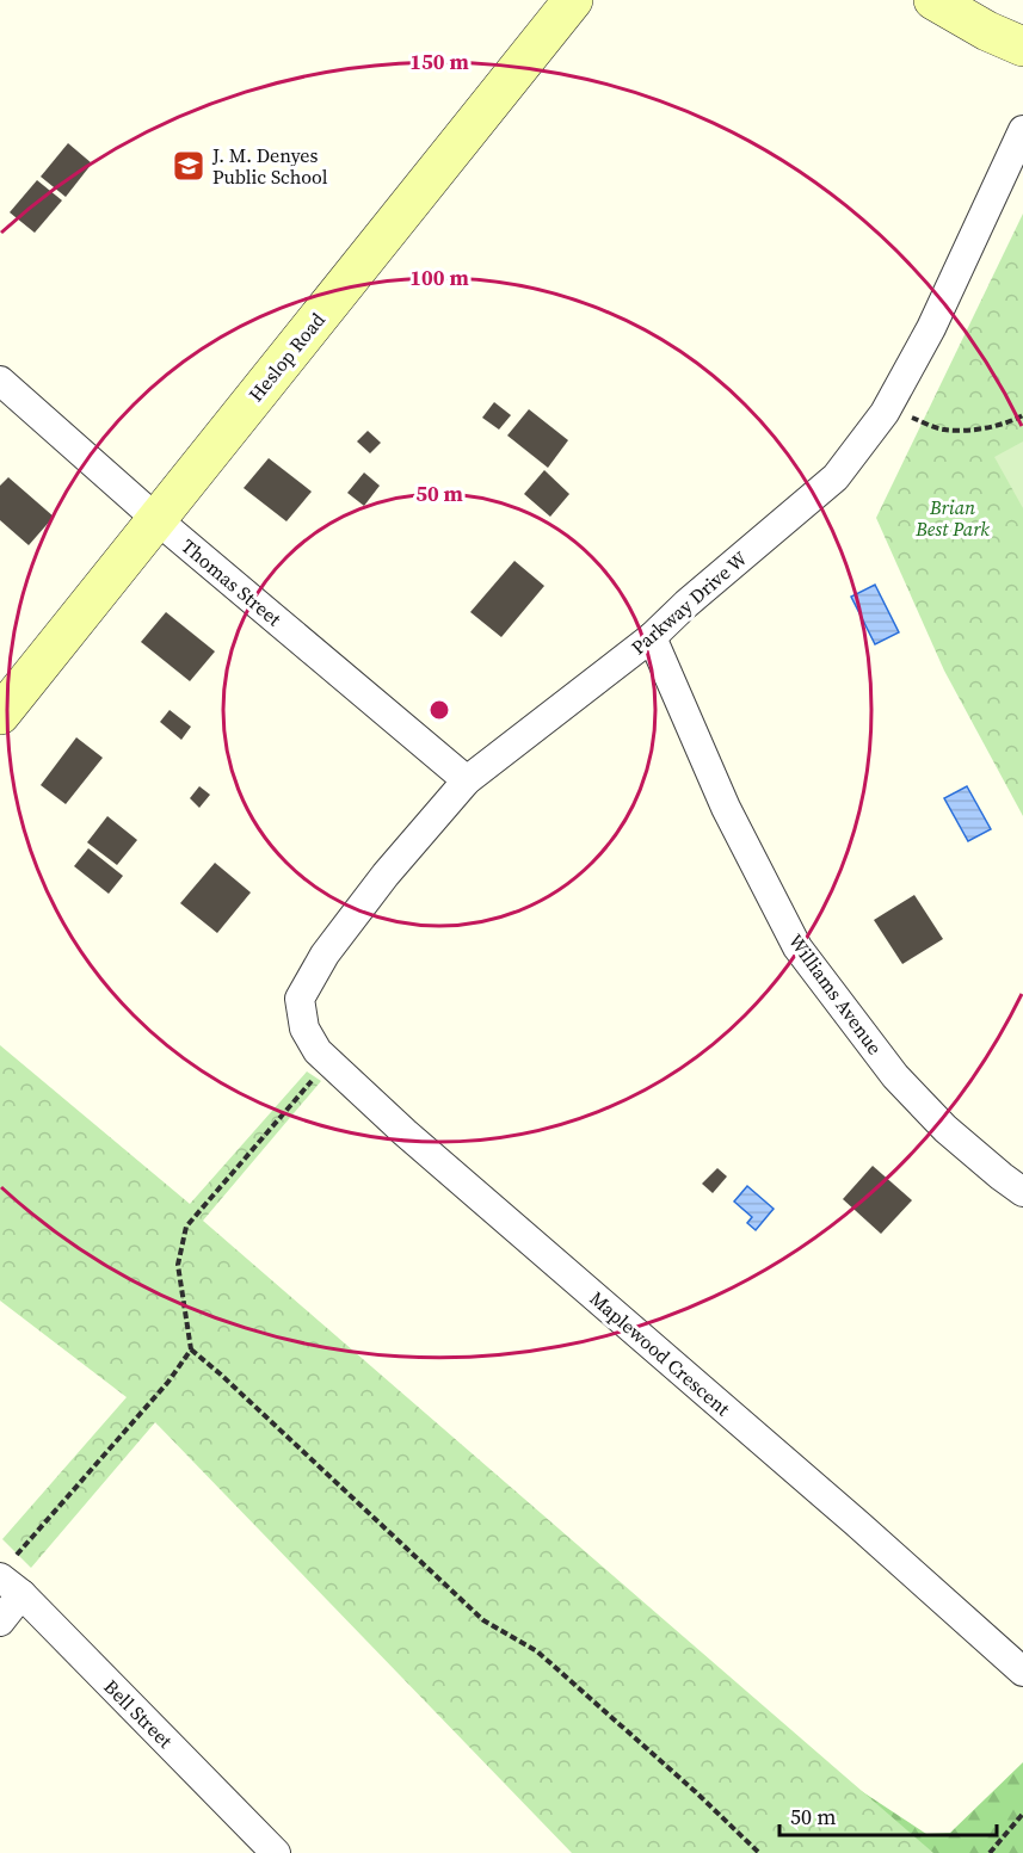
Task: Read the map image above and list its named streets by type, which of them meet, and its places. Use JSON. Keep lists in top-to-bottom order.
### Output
{
  "streets": {
    "street": [
      "Heslop Road",
      "Thomas Street",
      "Parkway Drive W",
      "Williams Avenue",
      "Maplewood Crescent",
      "Bell Street"
    ]
  },
  "crossings": [
    ["Heslop Road", "Thomas Street"],
    ["Thomas Street", "Parkway Drive W"],
    ["Parkway Drive W", "Williams Avenue"],
    ["Parkway Drive W", "Maplewood Crescent"]
  ],
  "parks": ["Brian Best Park"],
  "places": {
    "school or university": ["J. M. Denyes Public School"]
  },
  "scale_bar": "50 m",
  "rings": ["150 m", "100 m", "50 m"]
}
